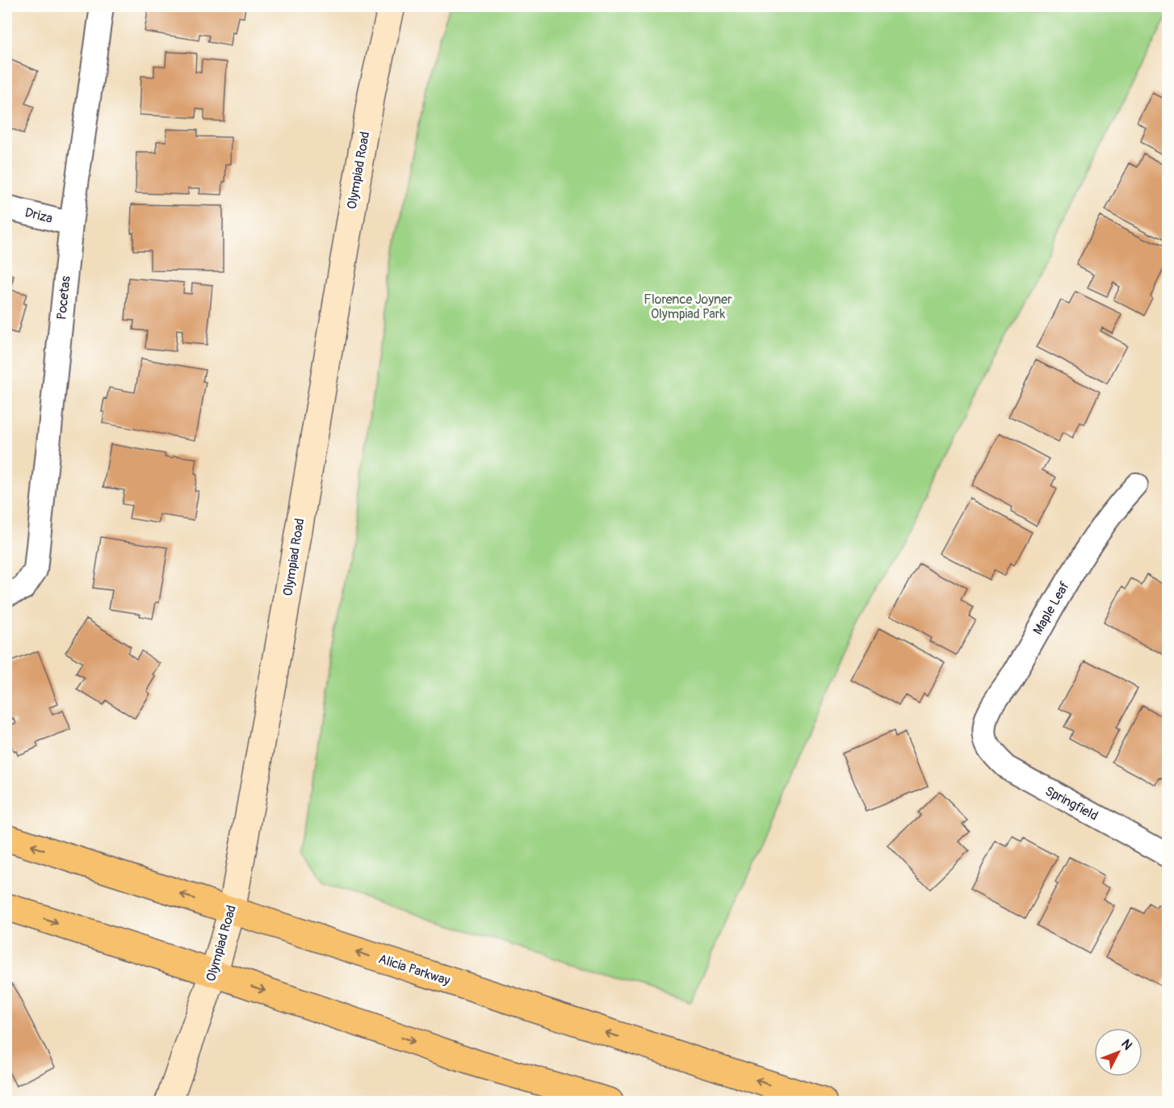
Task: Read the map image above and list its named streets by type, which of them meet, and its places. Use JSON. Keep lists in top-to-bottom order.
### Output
{
  "streets": {
    "main road": ["Olympiad Road", "Alicia Parkway"],
    "street": [
      "Driza",
      "Pocetas",
      "Maple Leaf",
      "Springfield"
    ]
  },
  "crossings": [
    ["Olympiad Road", "Alicia Parkway"],
    ["Driza", "Pocetas"],
    ["Maple Leaf", "Springfield"]
  ],
  "parks": ["Florence Joyner Olympiad Park"],
  "north": "top right"
}
